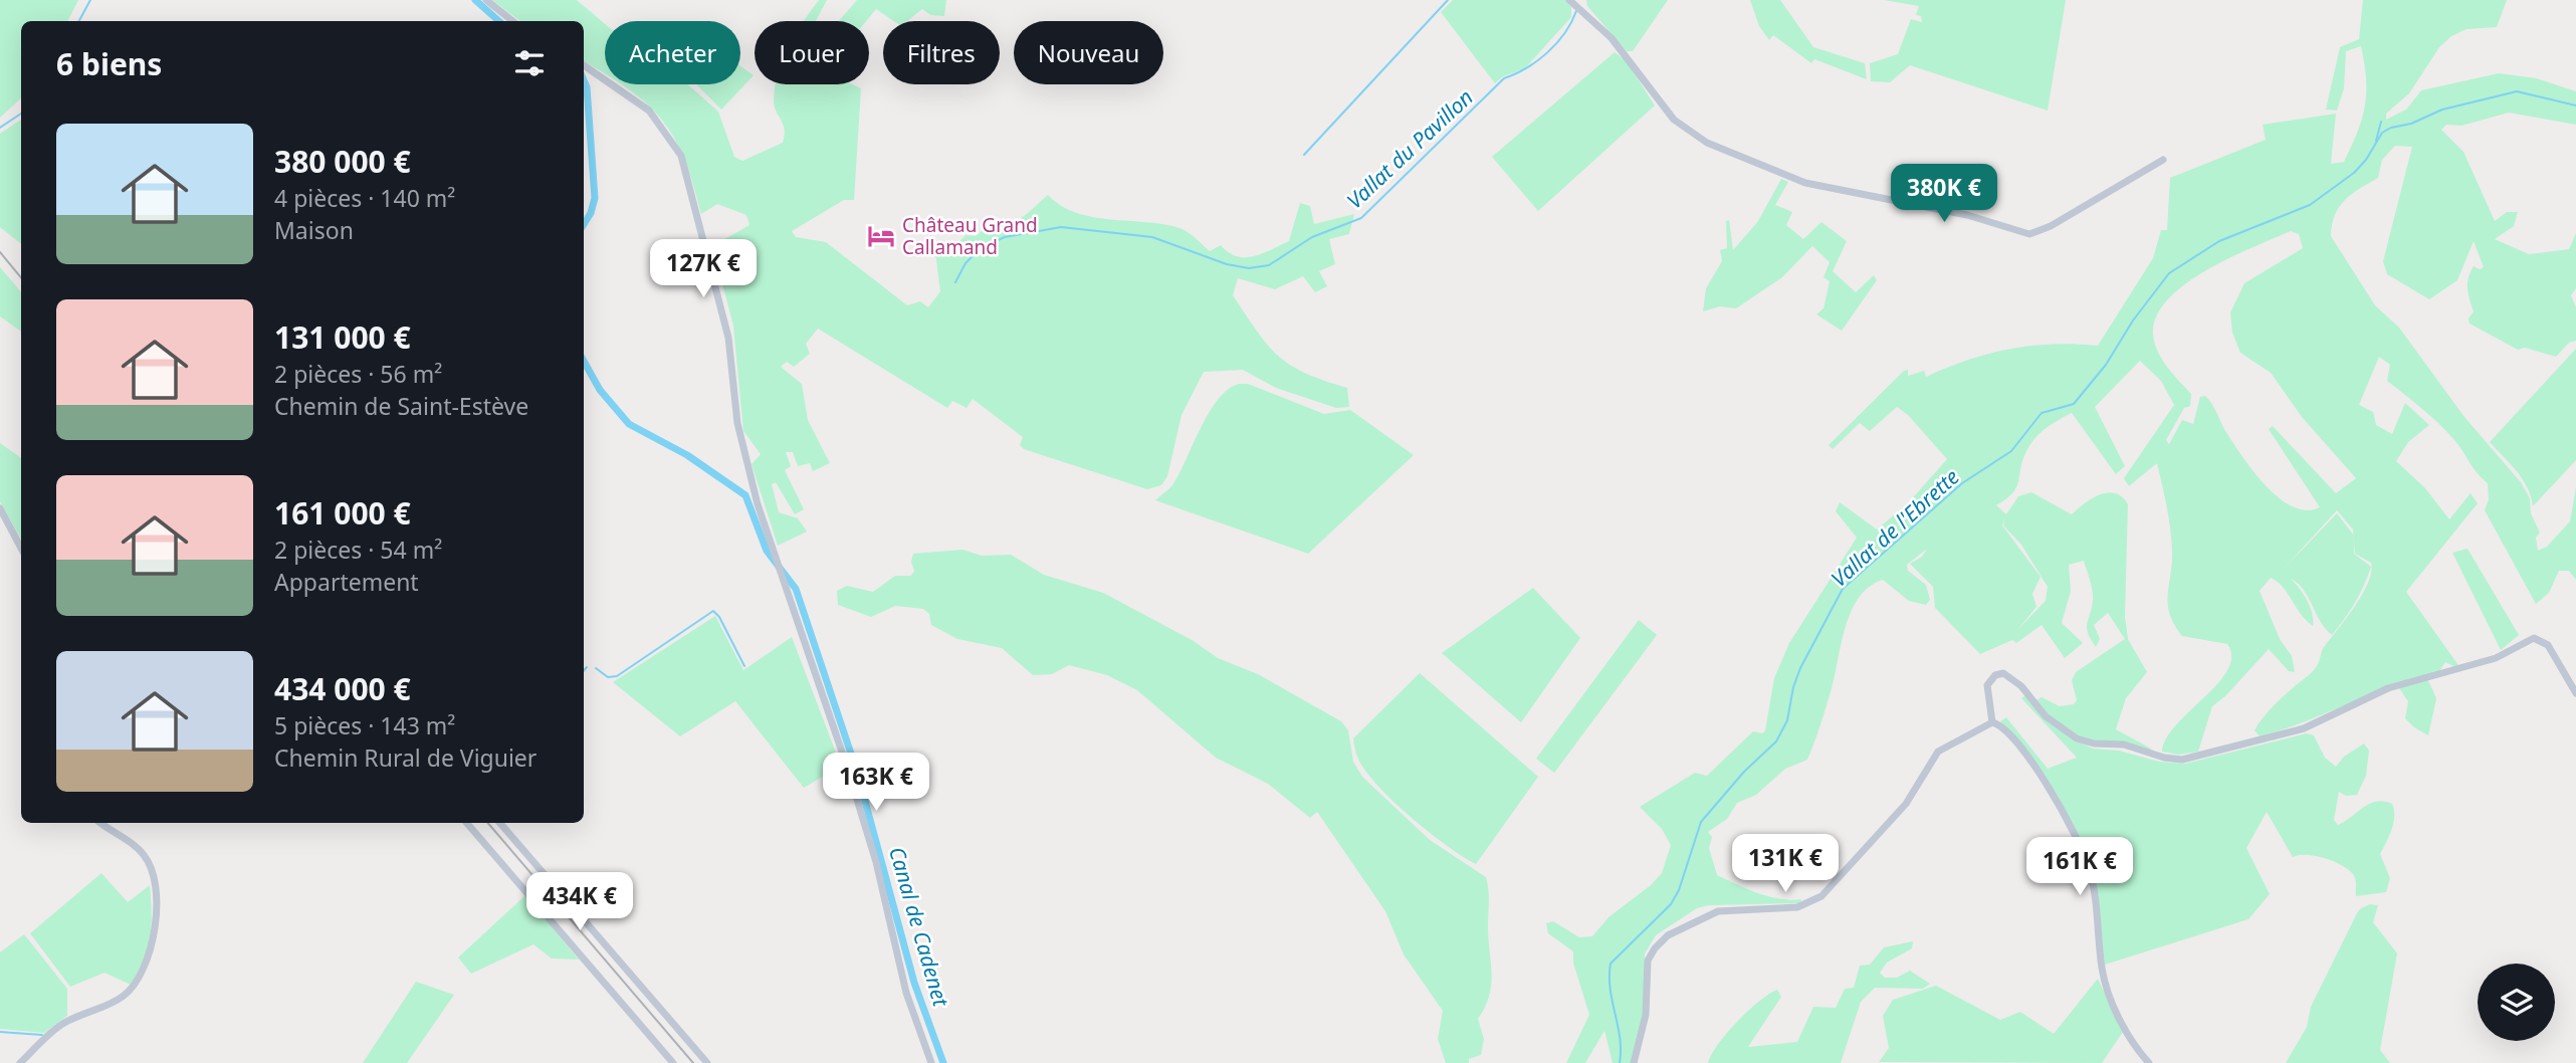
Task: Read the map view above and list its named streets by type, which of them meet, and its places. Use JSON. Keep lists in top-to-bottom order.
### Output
{
  "water": ["Vallat du Pavillon", "Vallat de l'Ebrette", "Canal de Cadenet"],
  "places": {
    "hotel": ["Château Grand Callamand"]
  },
  "page": {
    "chip": [
      "Acheter",
      "Louer",
      "Filtres",
      "Nouveau"
    ],
    "heading": "6 biens",
    "list": [
      {
        "name": "380 000 €",
        "note": "4 pièces · 140 m² · Maison"
      },
      {
        "name": "131 000 €",
        "note": "2 pièces · 56 m² · Chemin de Saint-Estève"
      },
      {
        "name": "161 000 €",
        "note": "2 pièces · 54 m² · Appartement"
      },
      {
        "name": "434 000 €",
        "note": "5 pièces · 143 m² · Chemin Rural de Viguier"
      }
    ],
    "price": [
      "380K €",
      "127K €",
      "163K €",
      "131K €",
      "161K €",
      "434K €"
    ]
  }
}
